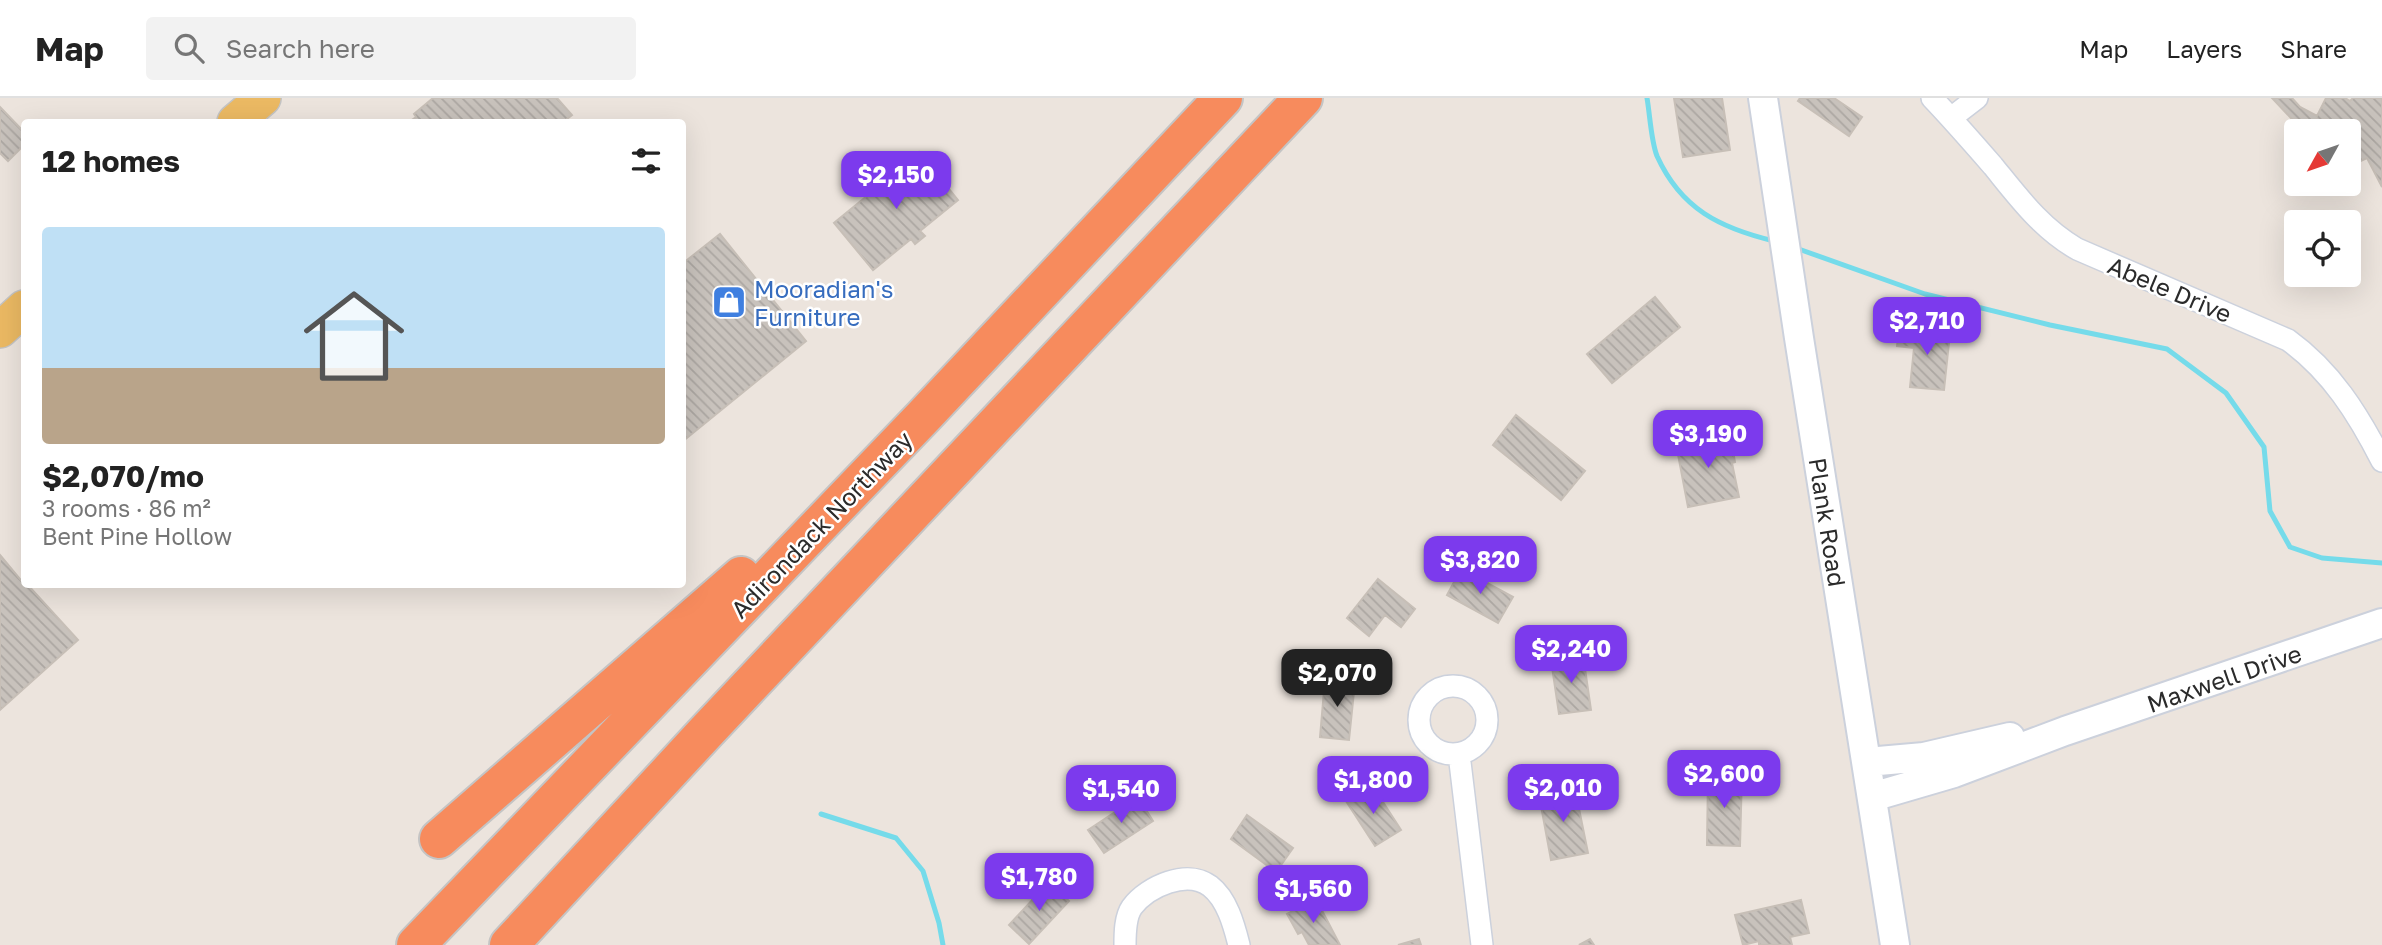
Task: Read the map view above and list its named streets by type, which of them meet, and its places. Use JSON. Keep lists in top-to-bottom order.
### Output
{
  "streets": {
    "highway": ["Adirondack Northway"],
    "street": ["Abele Drive", "Plank Road", "Maxwell Drive"]
  },
  "crossings": [
    ["Plank Road", "Maxwell Drive"]
  ],
  "places": {
    "shop": ["Mooradian's Furniture"]
  },
  "north": "bottom left",
  "page": {
    "header": "Map",
    "search": "Search here",
    "nav": ["Map", "Layers", "Share"],
    "heading": "12 homes",
    "price": [
      "$2,150",
      "$2,710",
      "$3,190",
      "$3,820",
      "$2,240",
      "$2,070",
      "$2,600",
      "$1,800",
      "$2,010",
      "$1,540",
      "$1,780",
      "$1,560"
    ],
    "list": [
      {
        "name": "$2,070/mo",
        "note": "3 rooms · 86 m² · Bent Pine Hollow"
      }
    ]
  }
}
